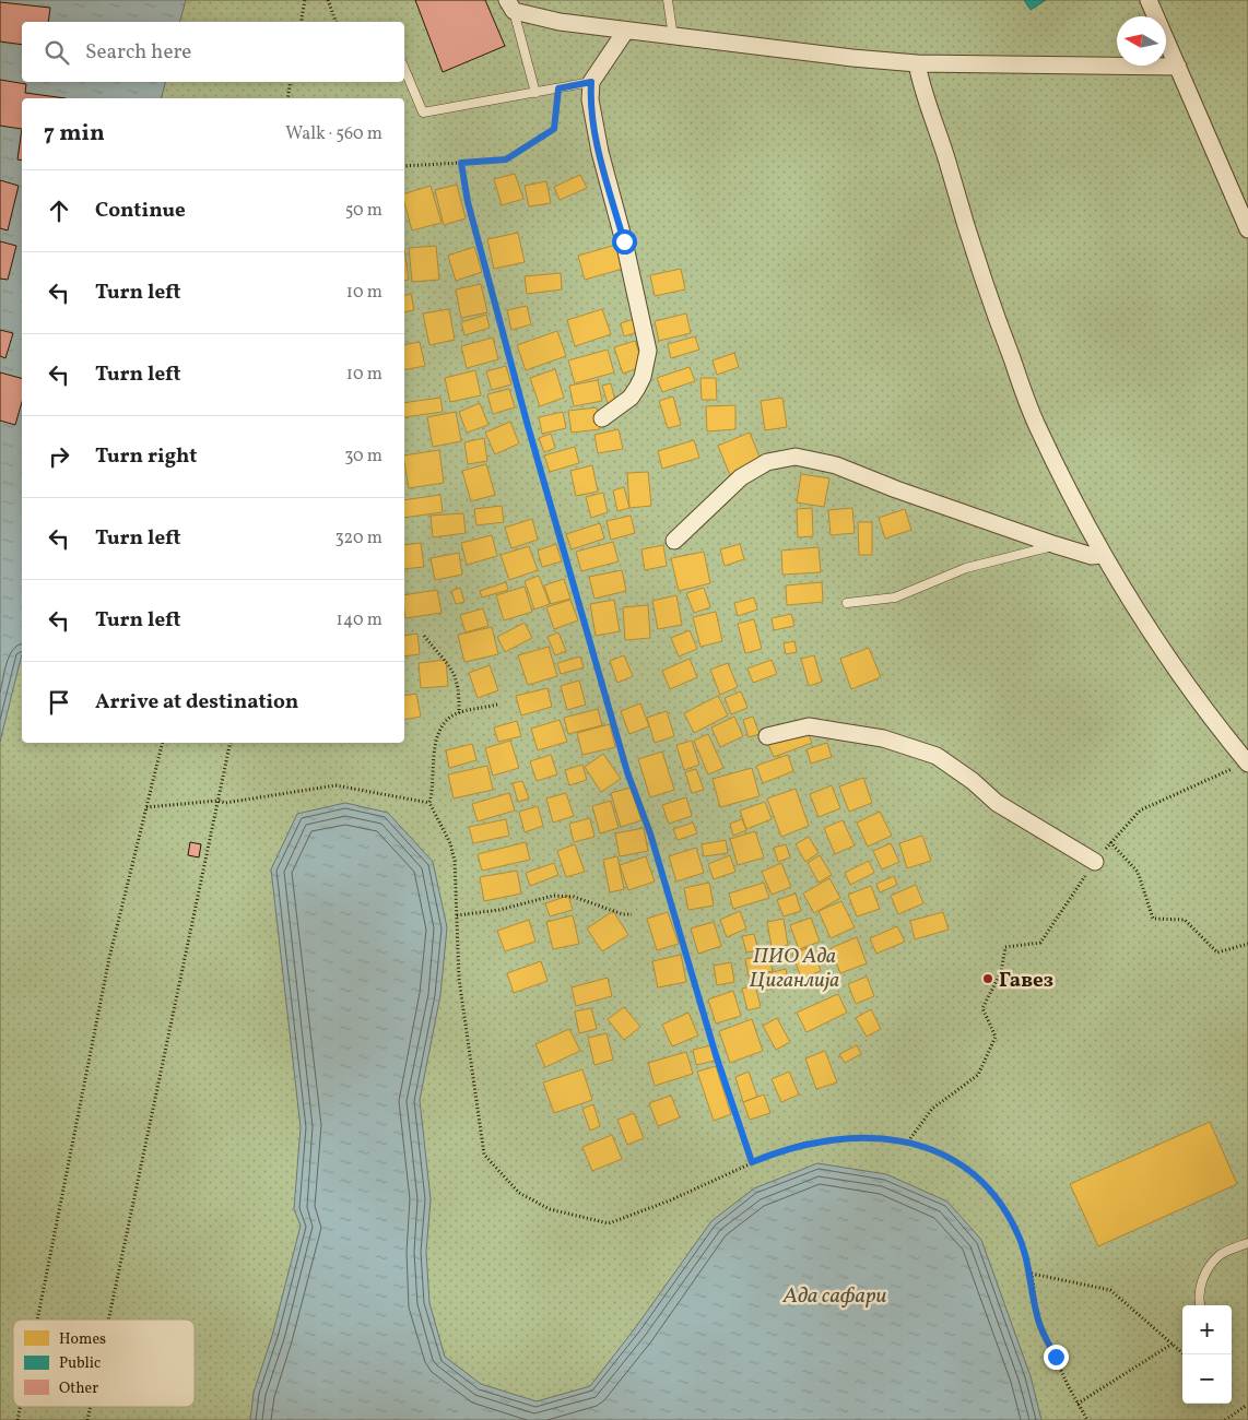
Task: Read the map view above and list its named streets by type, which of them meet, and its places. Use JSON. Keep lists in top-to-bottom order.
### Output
{
  "water": ["Ада сафари"],
  "parks": ["ПИО Ада Циганлија"],
  "places": ["Гавез"],
  "legend": ["Homes", "Public", "Other"],
  "north": "left",
  "page": {
    "search": "Search here",
    "heading": ["7 min", "Walk · 560 m"],
    "list": [
      ["Continue", "50 m"],
      ["Turn left", "10 m"],
      ["Turn left", "10 m"],
      ["Turn right", "30 m"],
      ["Turn left", "320 m"],
      ["Turn left", "140 m"],
      "Arrive at destination"
    ],
    "map_buttons": ["+", "−"]
  }
}
